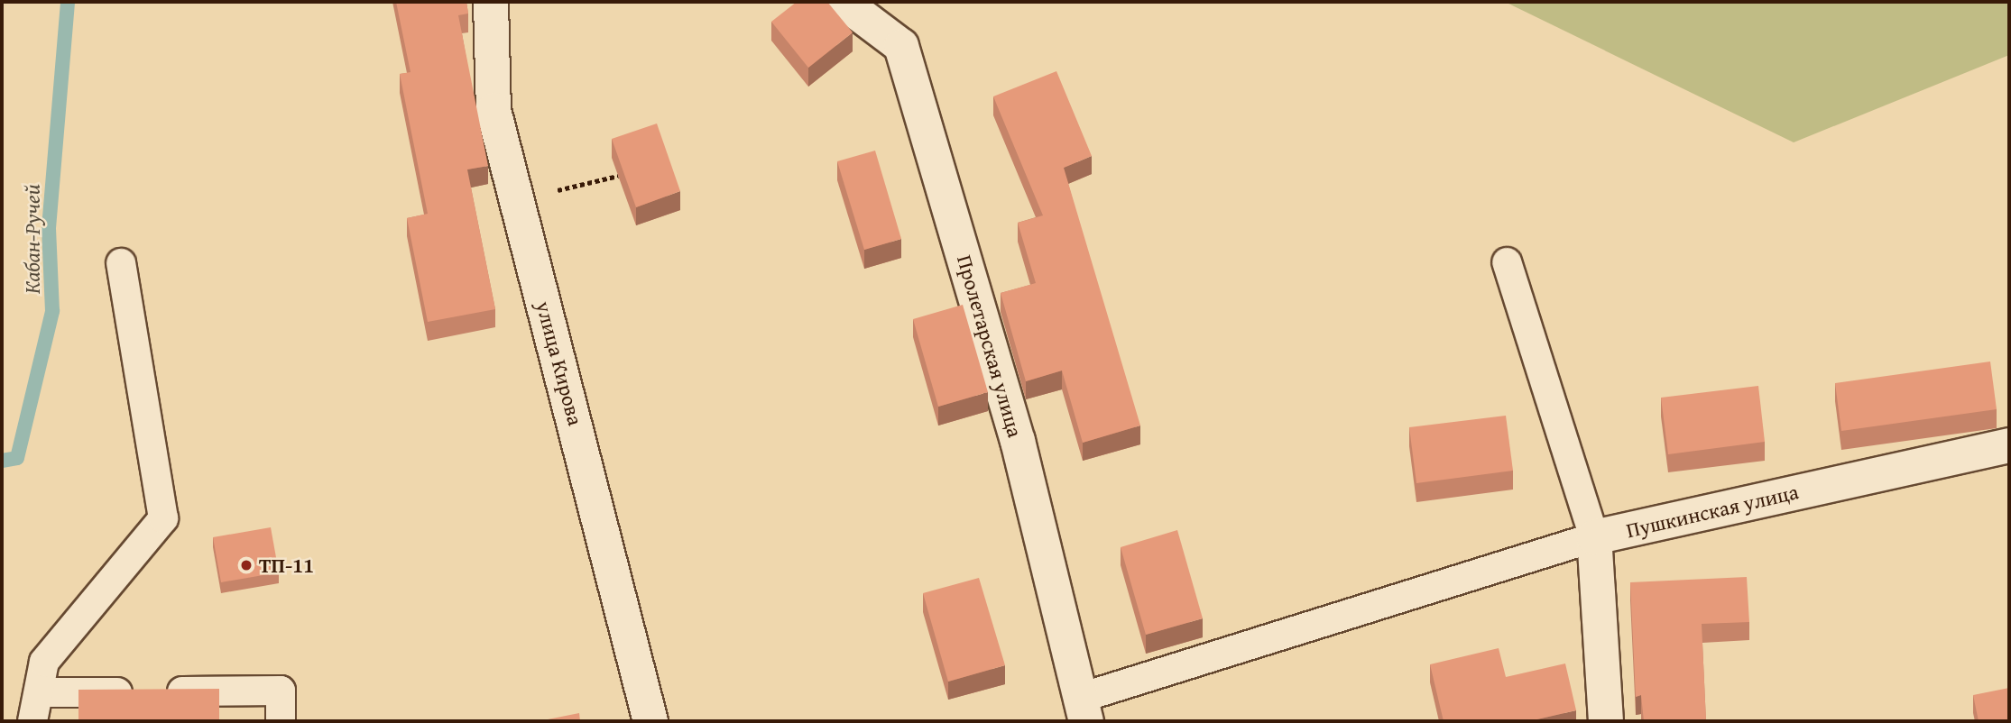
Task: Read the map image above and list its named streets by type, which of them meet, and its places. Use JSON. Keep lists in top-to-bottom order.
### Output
{
  "streets": {
    "street": ["Пролетарская улица", "улица Кирова", "Пушкинская улица"]
  },
  "water": ["Кабан-Ручей"],
  "places": ["ТП-11"]
}
